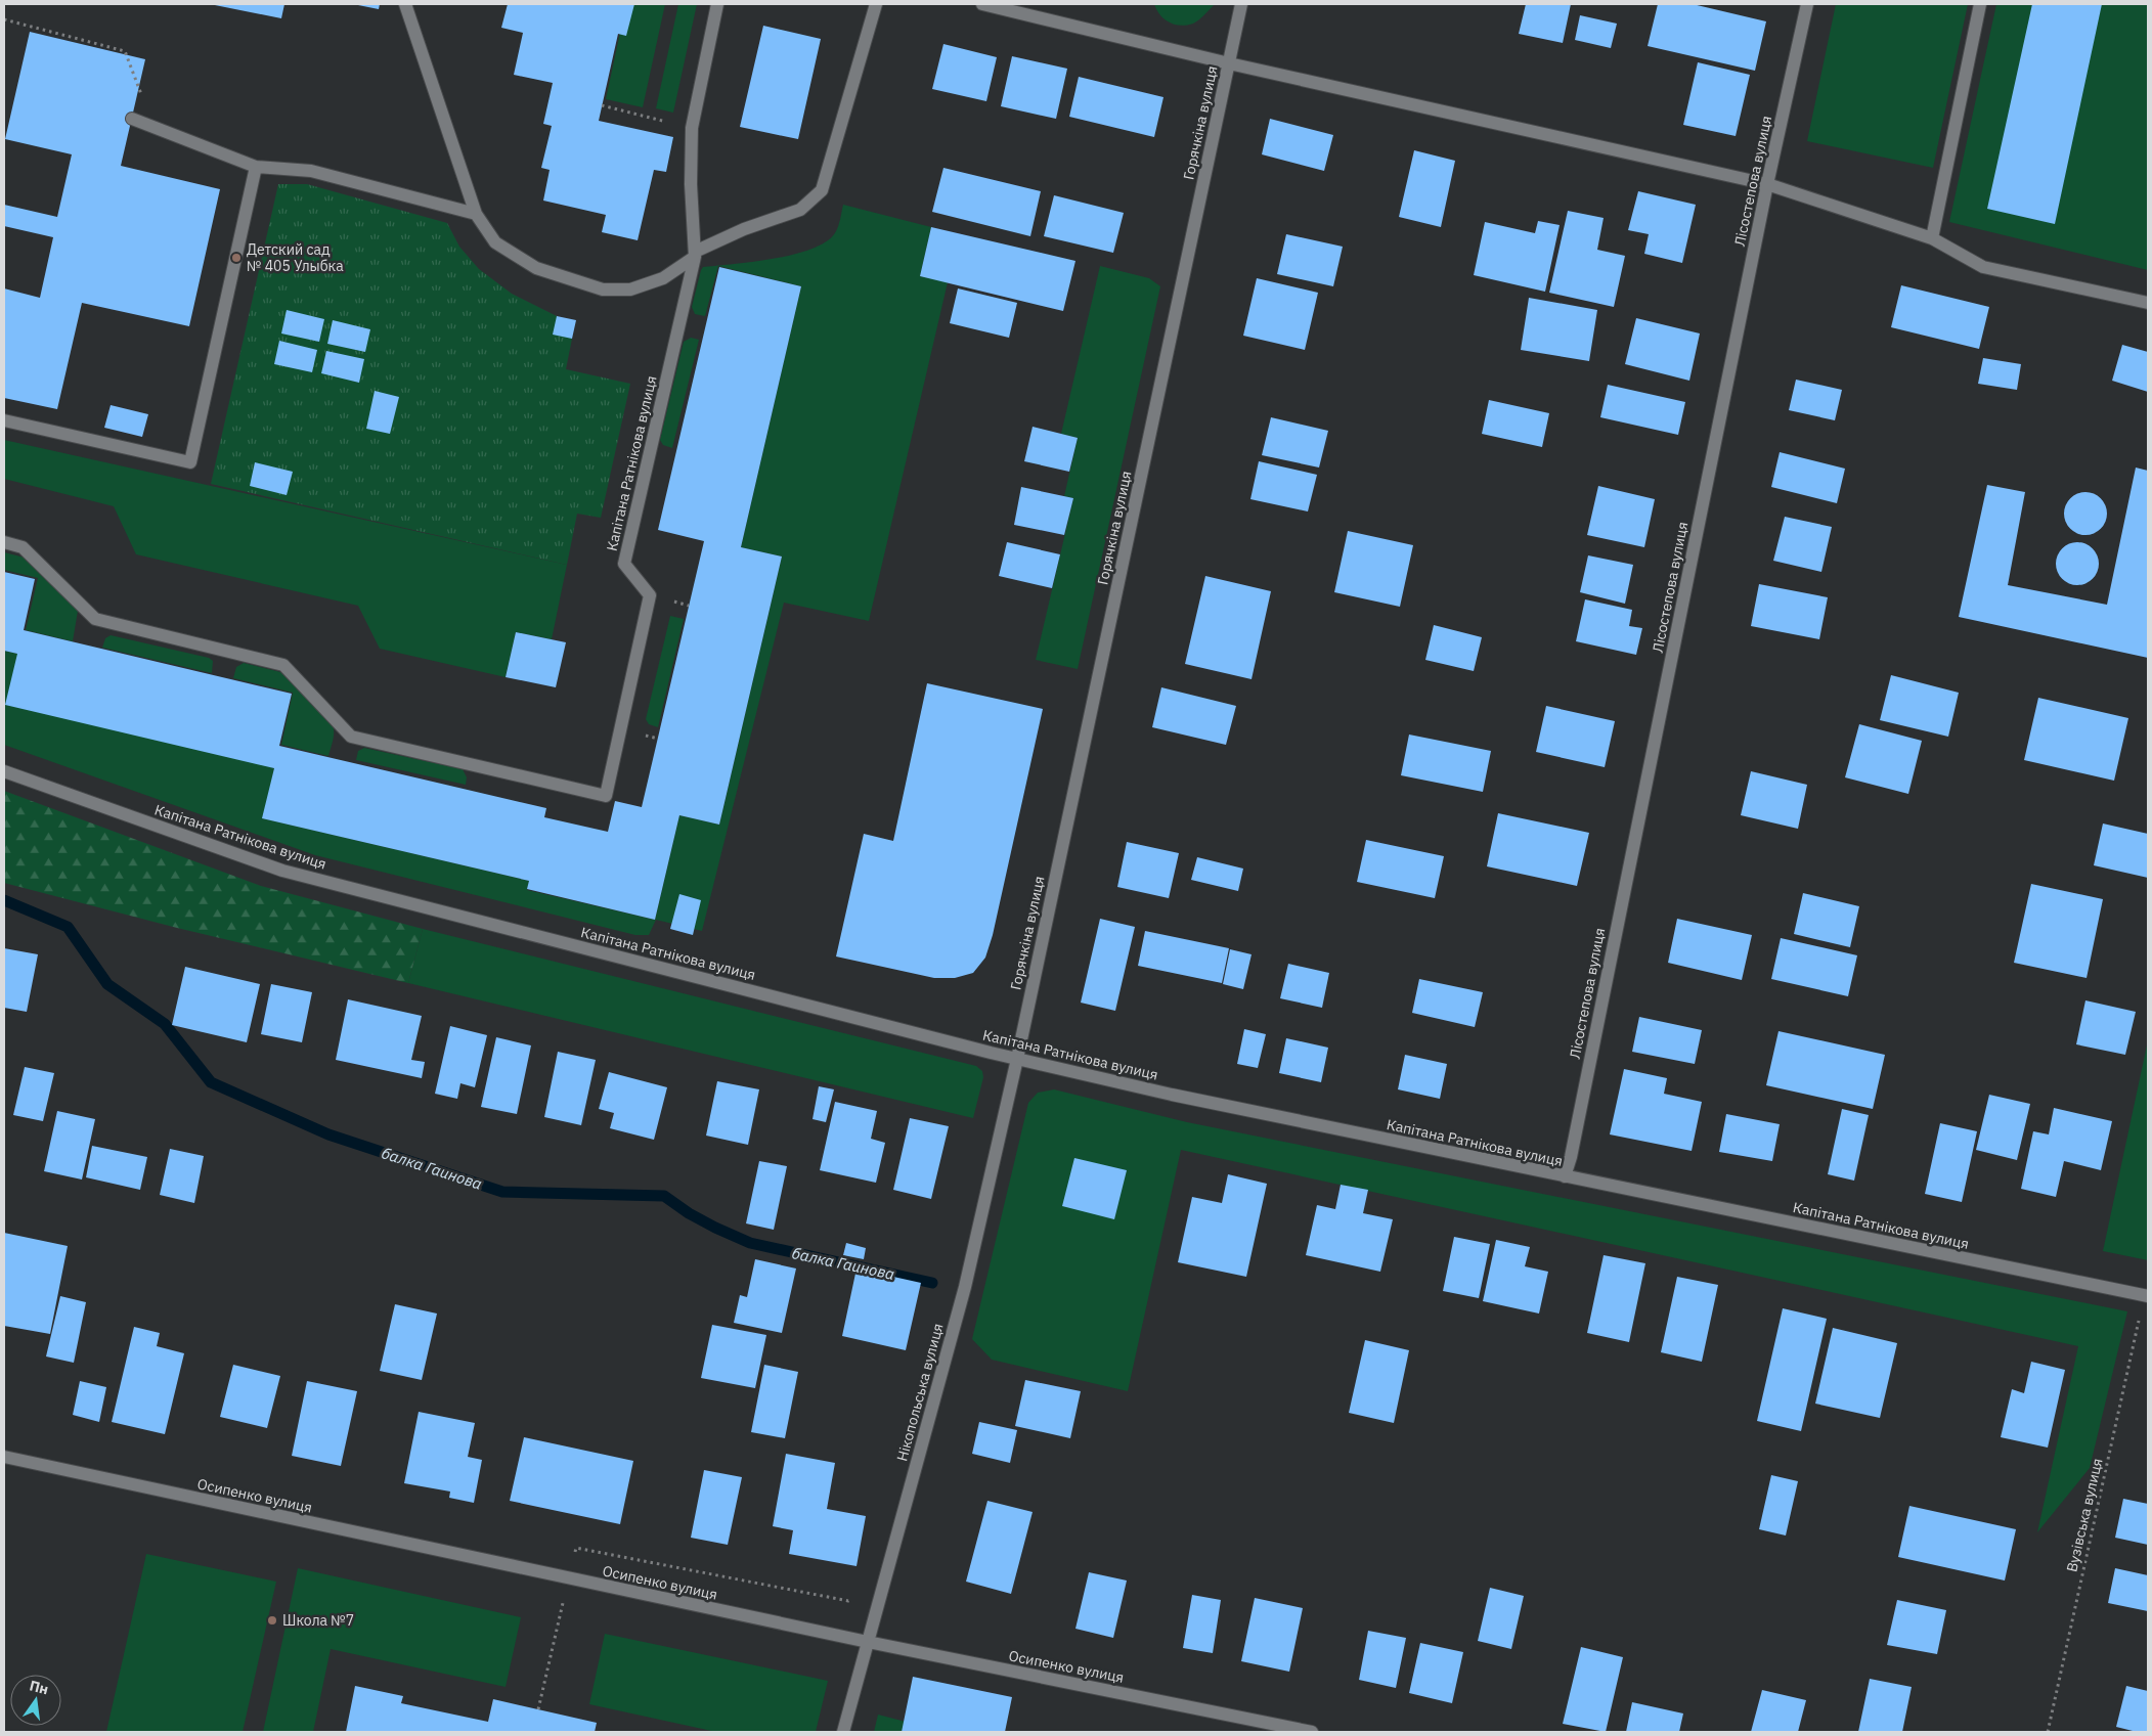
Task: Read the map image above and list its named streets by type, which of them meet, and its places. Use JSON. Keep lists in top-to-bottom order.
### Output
{
  "streets": {
    "street": [
      "Горячкіна вулиця",
      "Лісостепова вулиця",
      "Капітана Ратнікова вулиця",
      "Нікопольська вулиця",
      "Осипенко вулиця"
    ],
    "path": ["Вузівська вулиця"]
  },
  "crossings": [
    ["Горячкіна вулиця", "Капітана Ратнікова вулиця"],
    ["Горячкіна вулиця", "Нікопольська вулиця"],
    ["Лісостепова вулиця", "Капітана Ратнікова вулиця"],
    ["Капітана Ратнікова вулиця", "Нікопольська вулиця"],
    ["Нікопольська вулиця", "Осипенко вулиця"]
  ],
  "water": ["балка Гаинова"],
  "places": ["Детский сад № 405 Улыбка", "Школа №7"],
  "north": "top"
}
